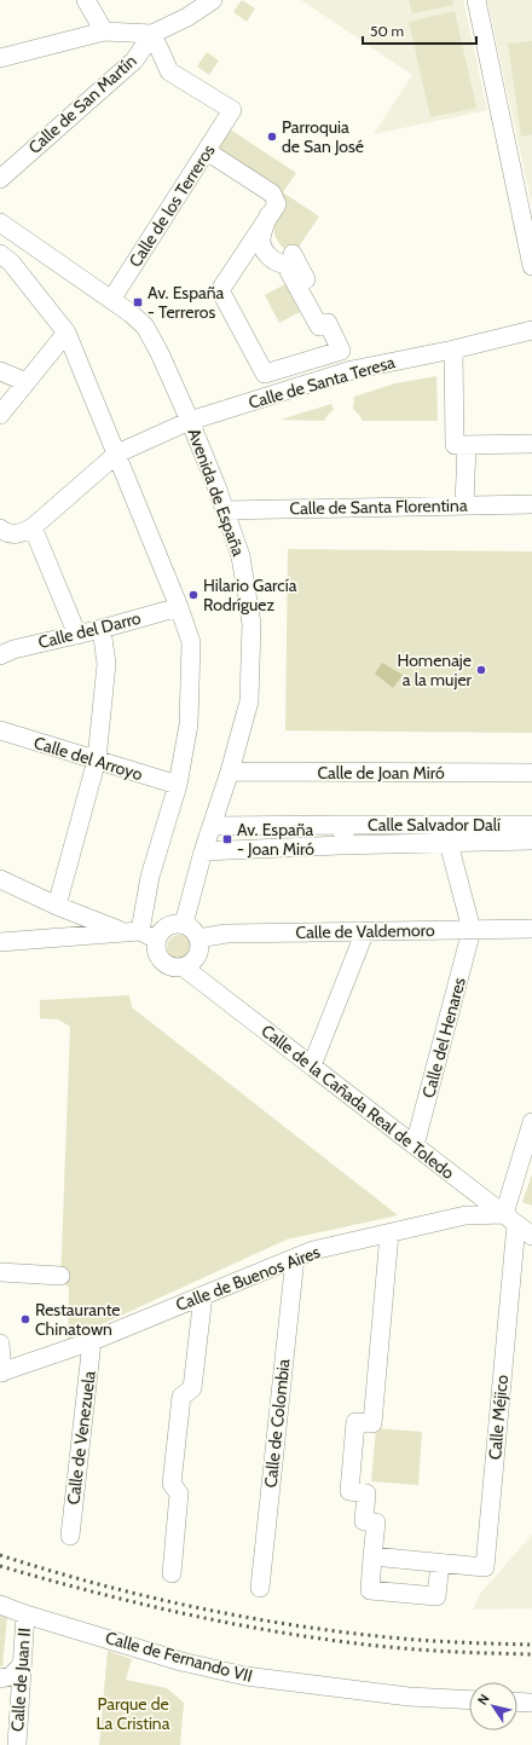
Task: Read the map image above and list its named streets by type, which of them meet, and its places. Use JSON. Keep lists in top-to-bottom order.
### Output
{
  "streets": {
    "street": [
      "Calle de San Martín",
      "Calle de los Terreros",
      "Calle de Santa Teresa",
      "Avenida de España",
      "Calle de Santa Florentina",
      "Calle del Darro",
      "Calle del Arroyo",
      "Calle de Joan Miró",
      "Calle Salvador Dalí",
      "Calle de Valdemoro",
      "Calle del Henares",
      "Calle de la Cañada Real de Toledo",
      "Calle de Buenos Aires",
      "Calle Méjico",
      "Calle de Colombia",
      "Calle de Venezuela",
      "Calle de Fernando VII",
      "Calle de Juan II"
    ]
  },
  "crossings": [
    ["Calle de San Martín", "Calle de los Terreros"],
    ["Calle de los Terreros", "Avenida de España"],
    ["Calle de Santa Teresa", "Avenida de España"],
    ["Avenida de España", "Calle de Santa Florentina"],
    ["Avenida de España", "Calle de Joan Miró"],
    ["Avenida de España", "Calle Salvador Dalí"],
    ["Calle de Valdemoro", "Calle del Henares"],
    ["Calle del Henares", "Calle de la Cañada Real de Toledo"],
    ["Calle de la Cañada Real de Toledo", "Calle de Buenos Aires"],
    ["Calle de la Cañada Real de Toledo", "Calle Méjico"],
    ["Calle de Buenos Aires", "Calle Méjico"],
    ["Calle de Buenos Aires", "Calle de Colombia"],
    ["Calle de Buenos Aires", "Calle de Venezuela"],
    ["Calle de Fernando VII", "Calle de Juan II"]
  ],
  "parks": ["Parque de La Cristina"],
  "places": {
    "other": [
      "Parroquia de San José",
      "Hilario García Rodríguez",
      "Homenaje a la mujer",
      "Restaurante Chinatown"
    ],
    "transit": ["Av. España - Terreros", "Av. España - Joan Miró"]
  },
  "scale_bar": "50 m",
  "north": "top left"
}
